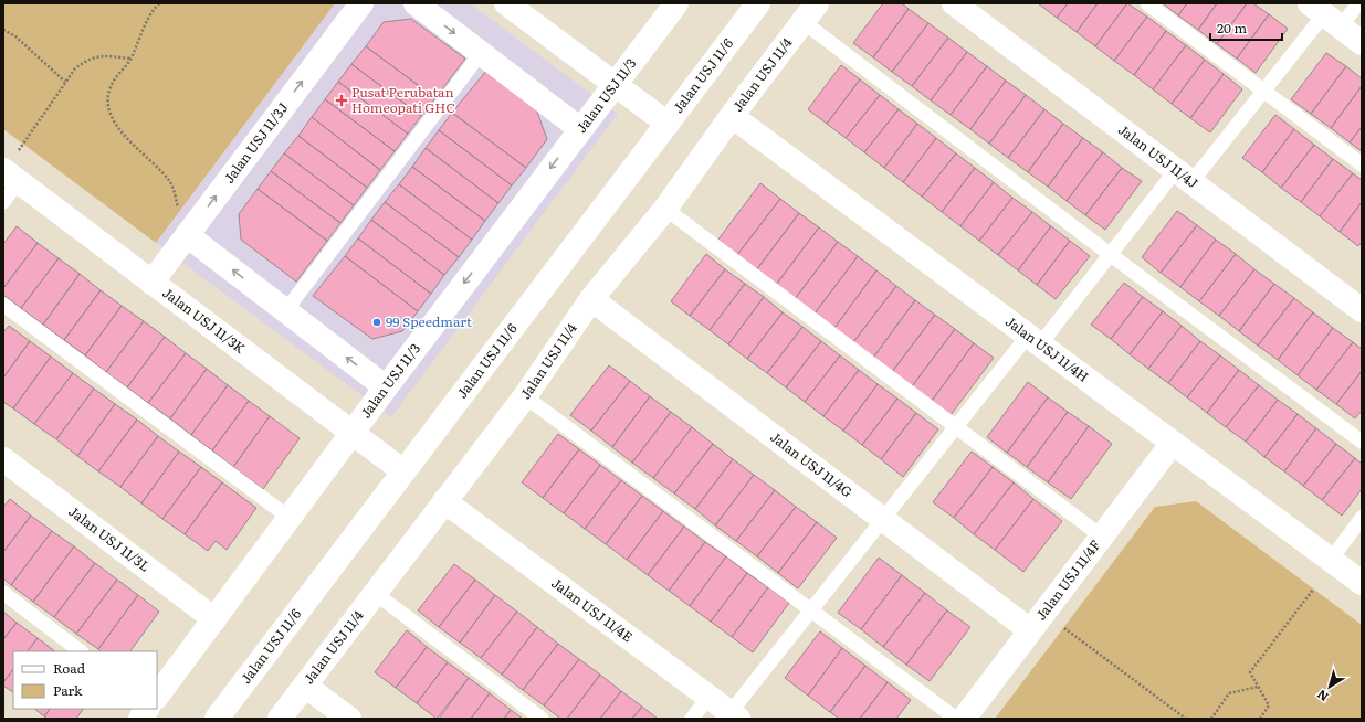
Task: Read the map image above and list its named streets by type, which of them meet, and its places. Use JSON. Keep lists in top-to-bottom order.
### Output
{
  "streets": {
    "street": [
      "Jalan USJ 11/4",
      "Jalan USJ 11/6",
      "Jalan USJ 11/3",
      "Jalan USJ 11/3J",
      "Jalan USJ 11/4J",
      "Jalan USJ 11/3K",
      "Jalan USJ 11/4H",
      "Jalan USJ 11/4G",
      "Jalan USJ 11/3L",
      "Jalan USJ 11/4F",
      "Jalan USJ 11/4E"
    ]
  },
  "crossings": [
    ["Jalan USJ 11/4", "Jalan USJ 11/4H"],
    ["Jalan USJ 11/4", "Jalan USJ 11/4G"],
    ["Jalan USJ 11/4", "Jalan USJ 11/4E"],
    ["Jalan USJ 11/6", "Jalan USJ 11/3K"],
    ["Jalan USJ 11/3", "Jalan USJ 11/3K"],
    ["Jalan USJ 11/3", "Jalan USJ 11/3L"],
    ["Jalan USJ 11/3J", "Jalan USJ 11/3K"],
    ["Jalan USJ 11/4H", "Jalan USJ 11/4F"],
    ["Jalan USJ 11/4G", "Jalan USJ 11/4F"]
  ],
  "one_way": ["Jalan USJ 11/3", "Jalan USJ 11/3J"],
  "places": {
    "health": ["Pusat Perubatan Homeopati GHC"],
    "other": ["99 Speedmart"]
  },
  "legend": ["Road", "Park"],
  "scale_bar": "20 m",
  "north": "bottom left"
}
